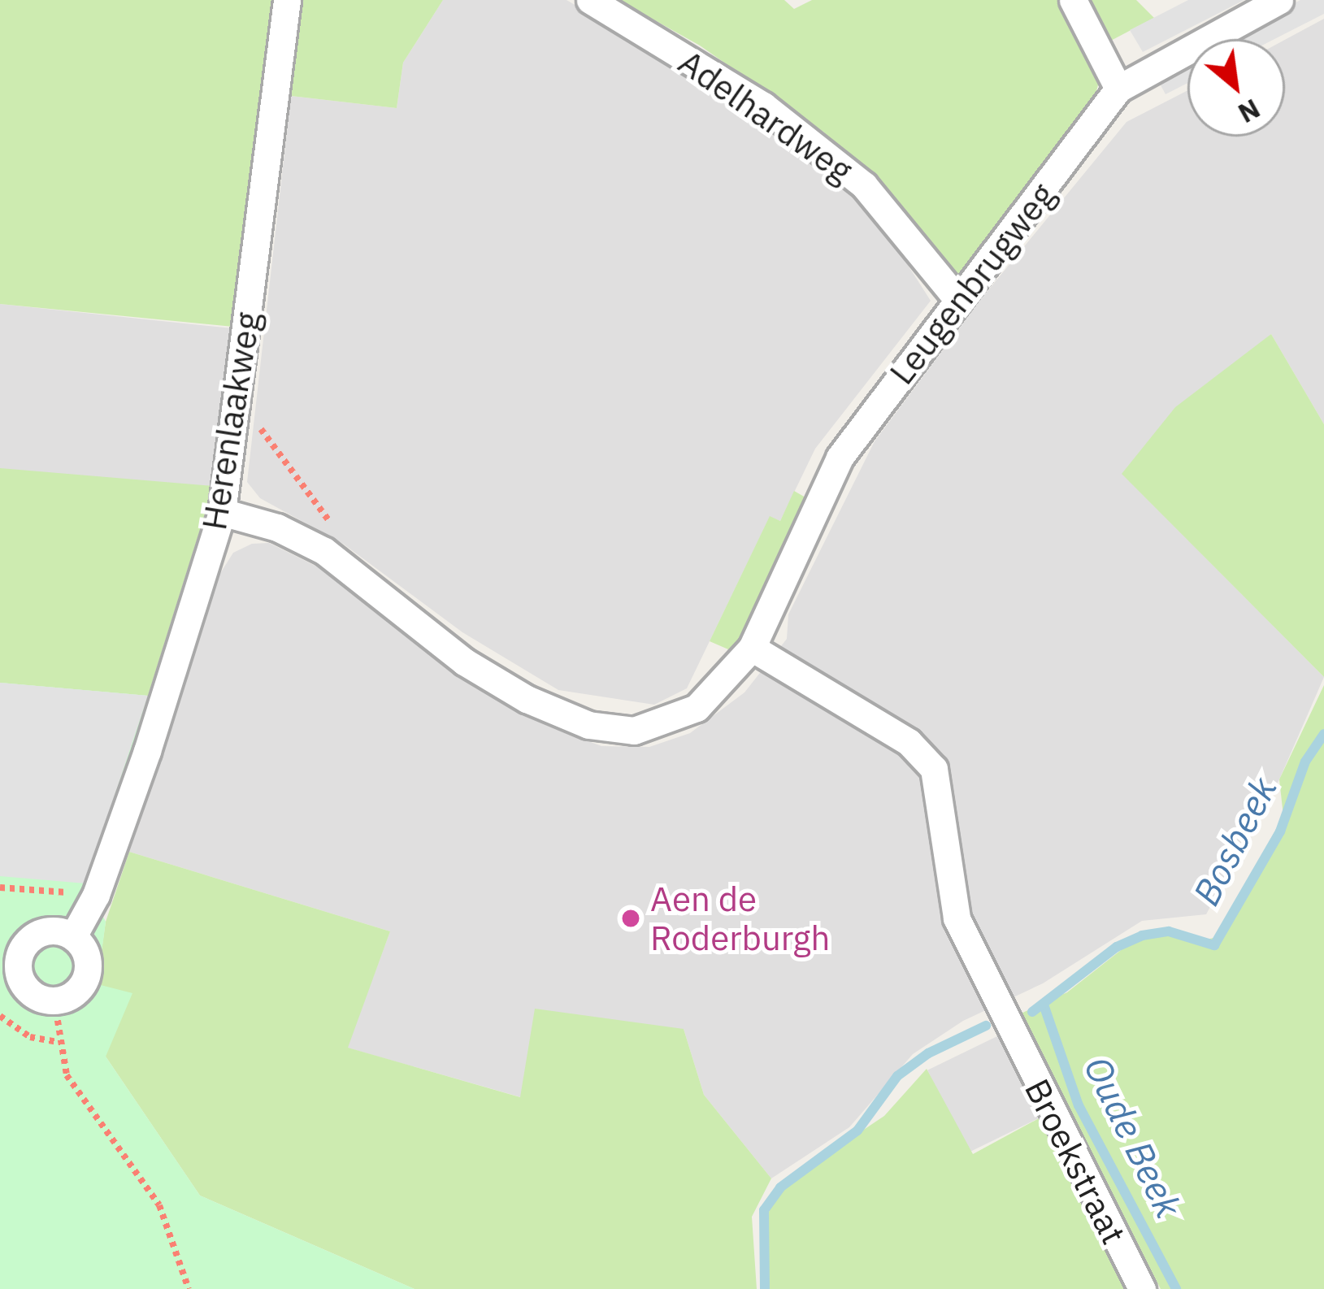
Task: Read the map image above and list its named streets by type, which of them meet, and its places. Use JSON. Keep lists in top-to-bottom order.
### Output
{
  "streets": {
    "street": [
      "Adelhardweg",
      "Leugenbrugweg",
      "Herenlaakweg",
      "Broekstraat"
    ]
  },
  "crossings": [
    ["Adelhardweg", "Leugenbrugweg"],
    ["Leugenbrugweg", "Herenlaakweg"],
    ["Leugenbrugweg", "Broekstraat"]
  ],
  "water": ["Bosbeek", "Oude Beek"],
  "places": ["Aen de Roderburgh"],
  "north": "bottom right"
}
